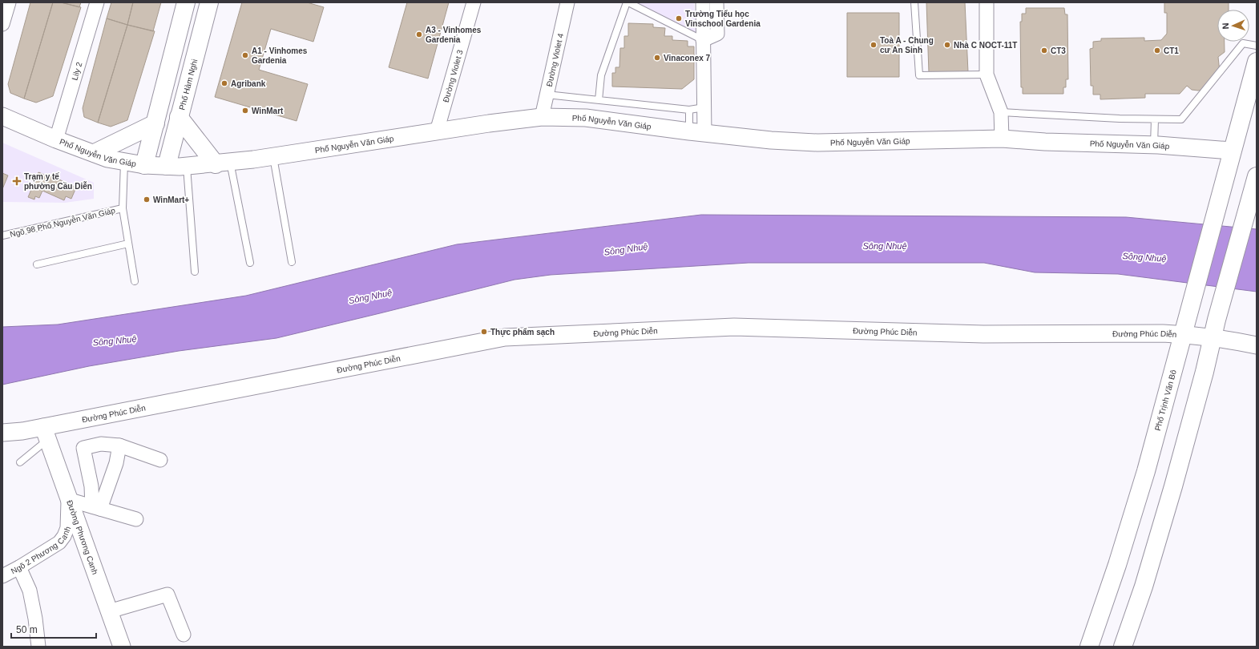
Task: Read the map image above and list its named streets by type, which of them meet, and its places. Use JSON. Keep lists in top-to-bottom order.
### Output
{
  "streets": {
    "main road": ["Phố Hàm Nghi", "Phố Trịnh Văn Bô"],
    "street": [
      "Đường Violet 4",
      "Lily 2",
      "Đường Violet 3",
      "Phố Nguyễn Văn Giáp",
      "Đường Phúc Diễn",
      "Đường Phương Canh",
      "Ngõ 2 Phương Canh"
    ],
    "lane": ["Ngõ 98 Phố Nguyễn Văn Giáp"]
  },
  "crossings": [
    ["Đường Violet 4", "Phố Nguyễn Văn Giáp"],
    ["Lily 2", "Phố Nguyễn Văn Giáp"],
    ["Đường Violet 3", "Phố Nguyễn Văn Giáp"],
    ["Phố Hàm Nghi", "Phố Nguyễn Văn Giáp"],
    ["Phố Nguyễn Văn Giáp", "Phố Trịnh Văn Bô"],
    ["Đường Phúc Diễn", "Phố Trịnh Văn Bô"],
    ["Đường Phúc Diễn", "Đường Phương Canh"],
    ["Đường Phương Canh", "Ngõ 2 Phương Canh"]
  ],
  "water": ["Sông Nhuệ"],
  "places": {
    "other": [
      "Trường Tiểu học Vinschool Gardenia",
      "A3 - Vinhomes Gardenia",
      "Toà A - Chung cư An Sinh",
      "Nhà C NOCT-11T",
      "CT3",
      "CT1",
      "A1 - Vinhomes Gardenia",
      "Vinaconex 7",
      "Agribank",
      "WinMart",
      "WinMart+",
      "Thực phẩm sạch"
    ],
    "health": ["Trạm y tế phường Cầu Diễn"]
  },
  "scale_bar": "50 m",
  "north": "left"
}
